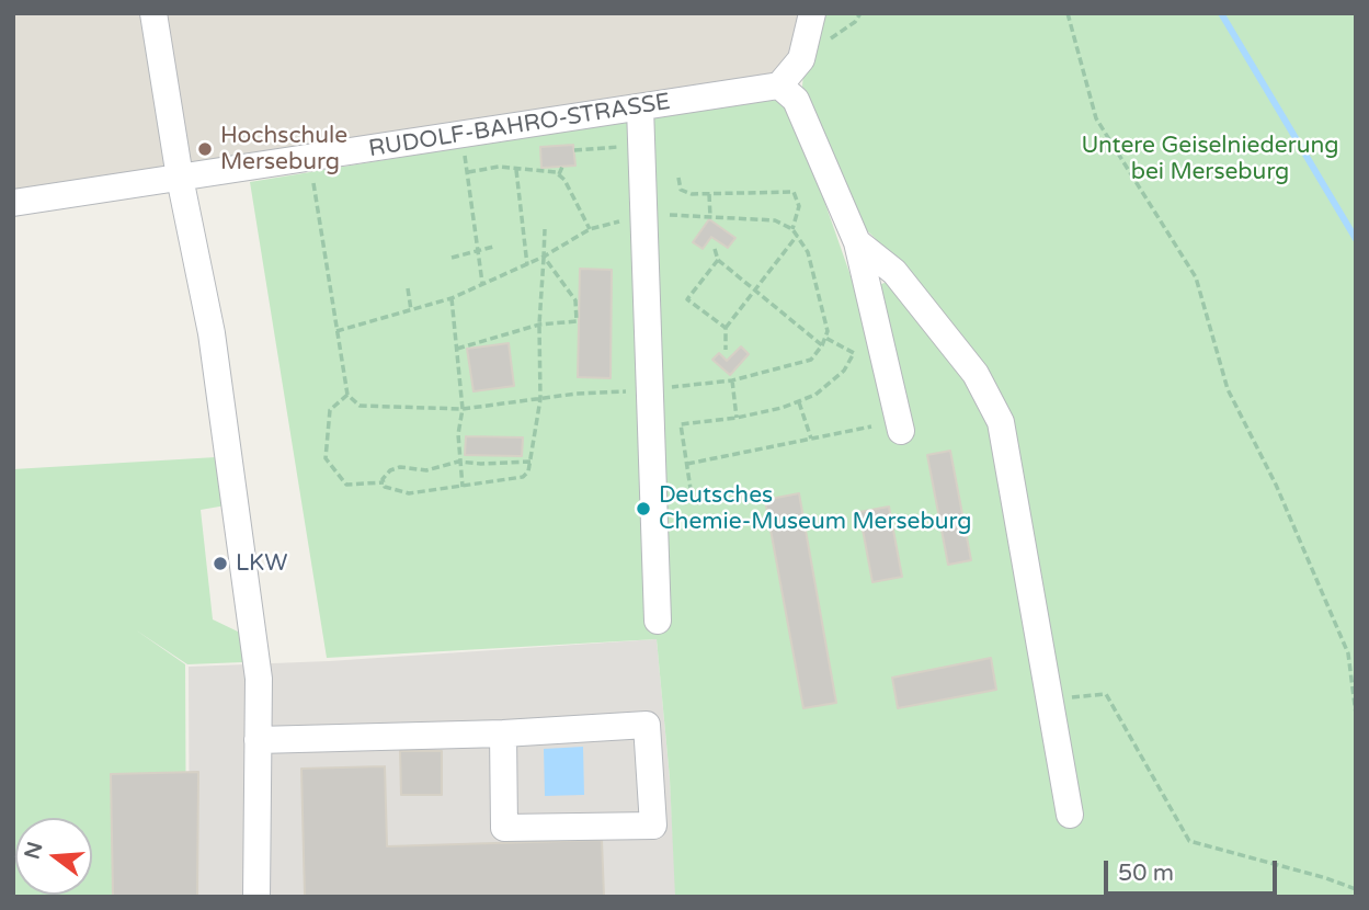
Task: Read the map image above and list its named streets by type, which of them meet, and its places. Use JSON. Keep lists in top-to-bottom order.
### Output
{
  "streets": {
    "street": ["RUDOLF-BAHRO-STRASSE"]
  },
  "parks": ["Untere Geiselniederung bei Merseburg"],
  "places": ["Hochschule Merseburg", "Deutsches Chemie-Museum Merseburg", "LKW"],
  "scale_bar": "50 m",
  "north": "left"
}
